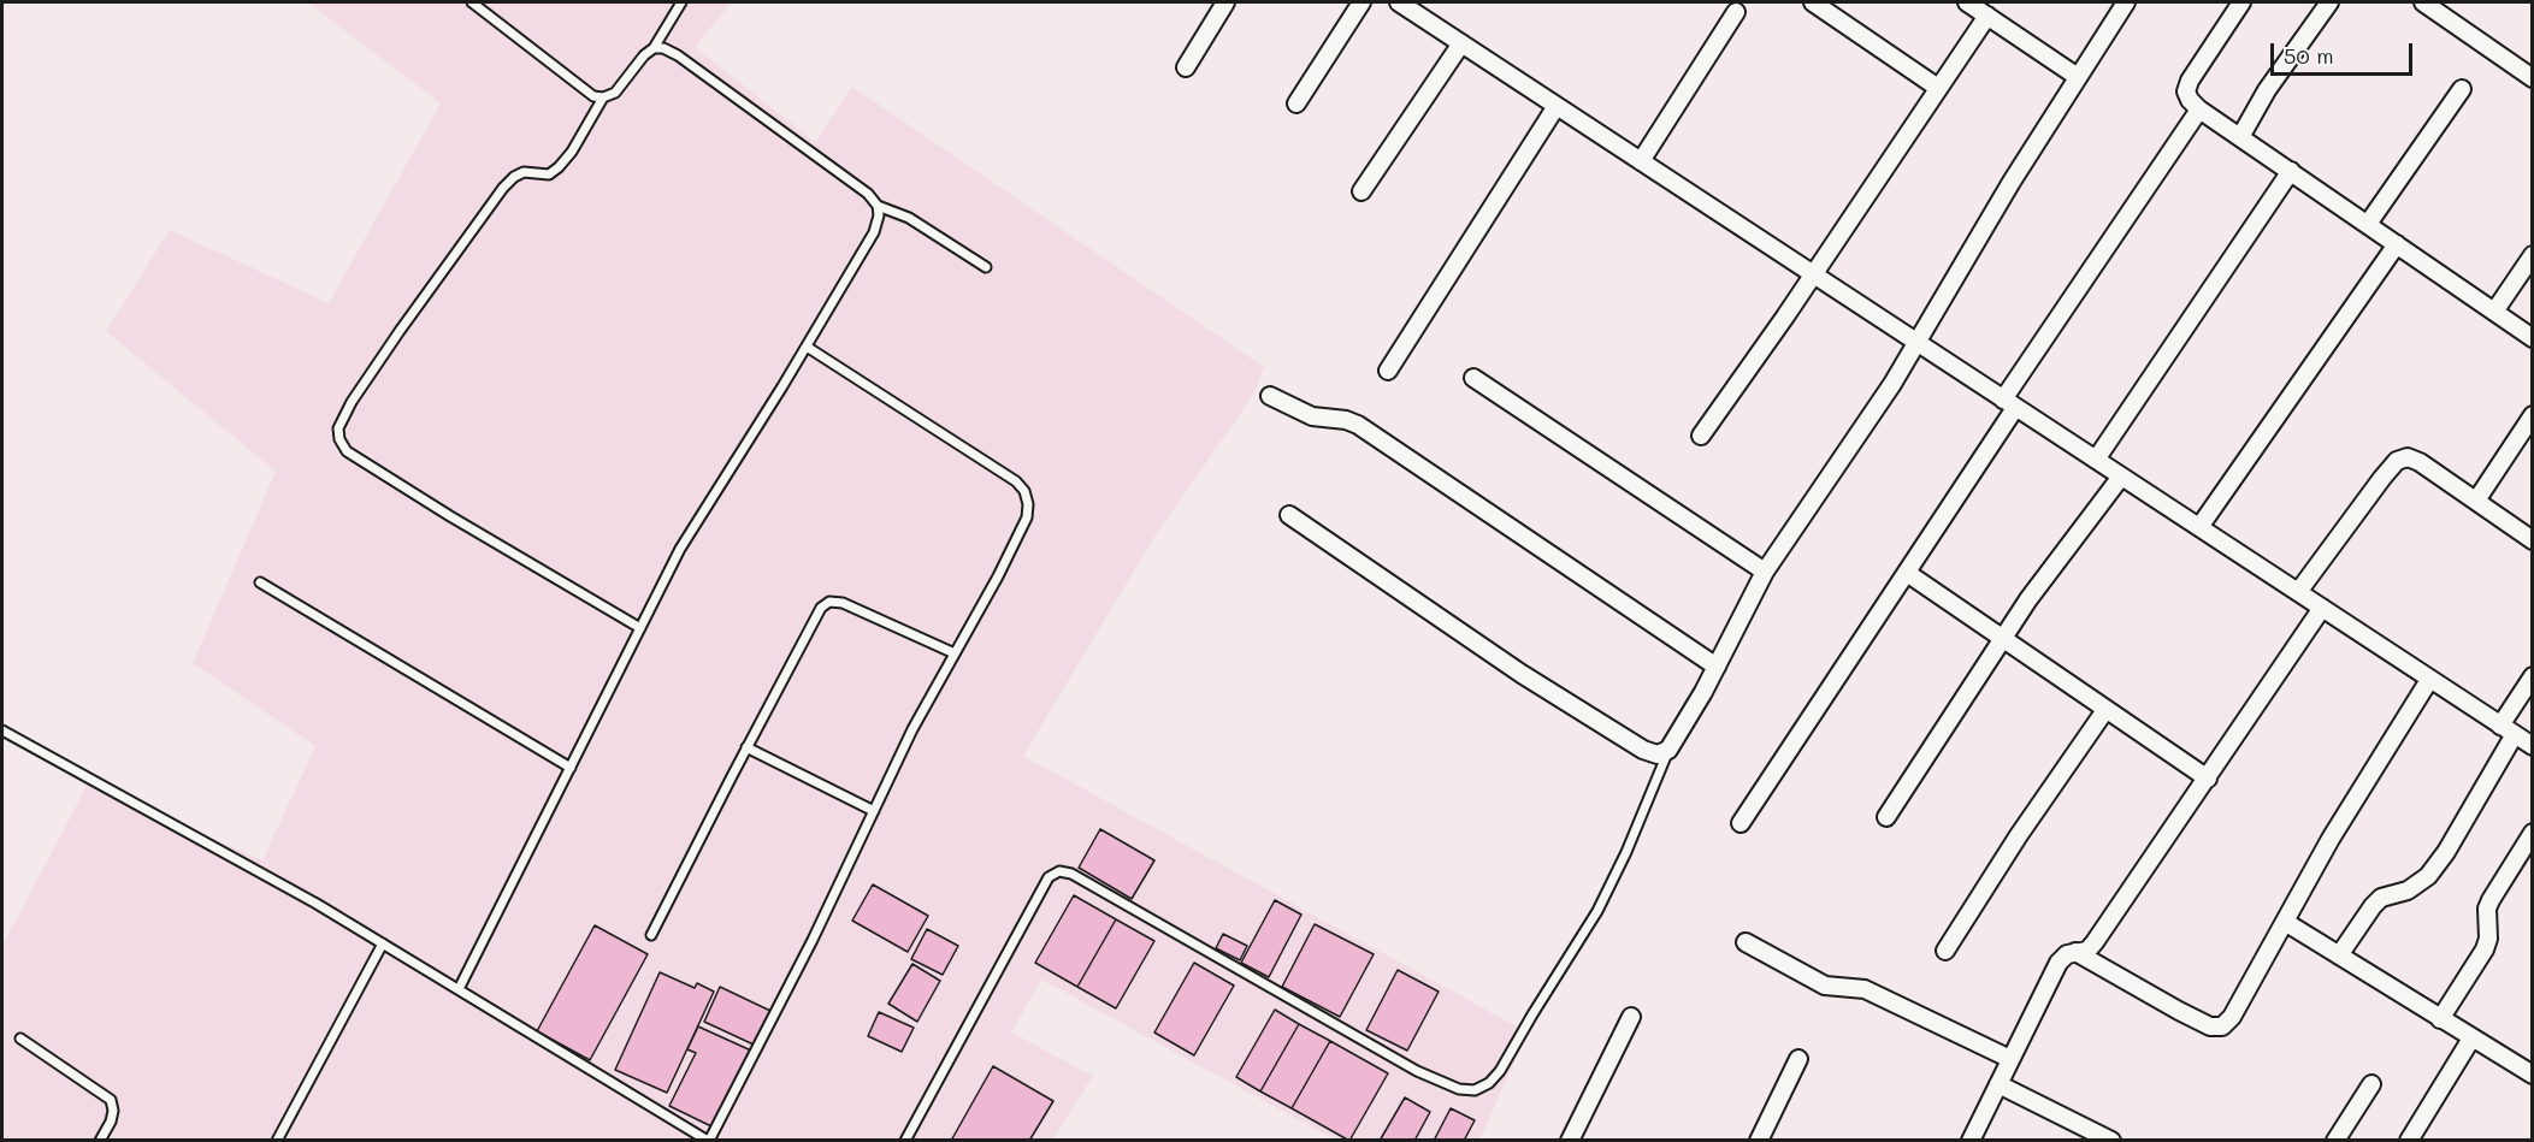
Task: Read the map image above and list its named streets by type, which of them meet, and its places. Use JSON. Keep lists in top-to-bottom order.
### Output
{
  "scale_bar": "50 m"
}
